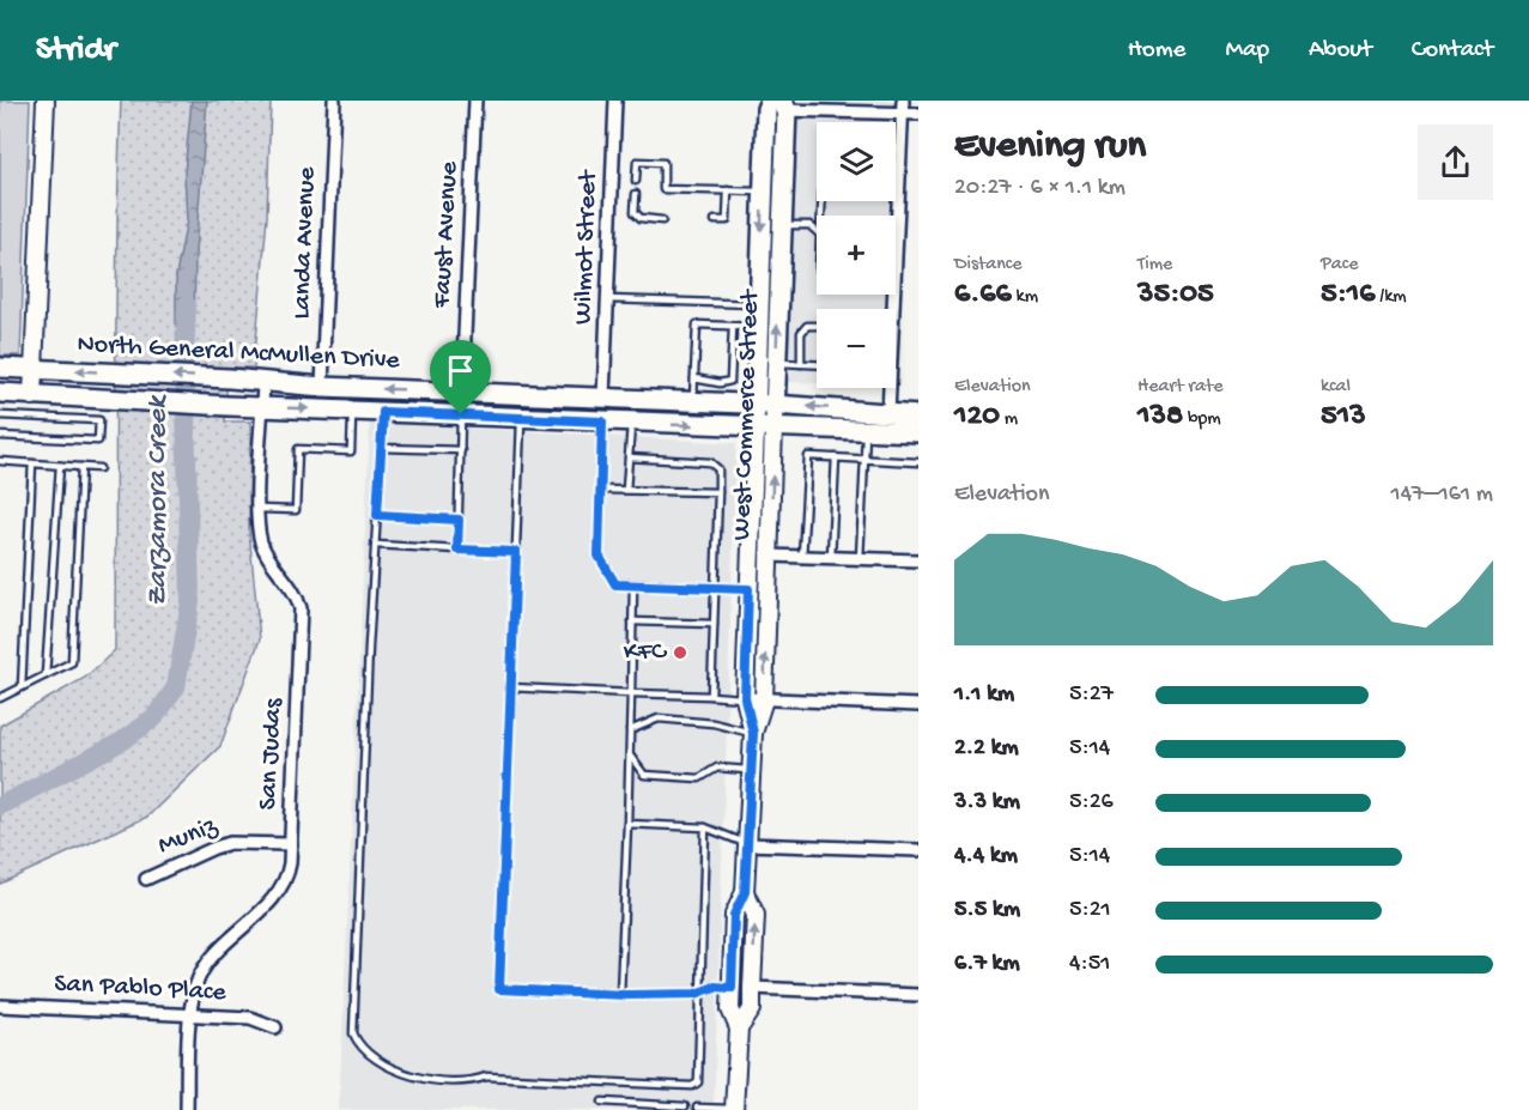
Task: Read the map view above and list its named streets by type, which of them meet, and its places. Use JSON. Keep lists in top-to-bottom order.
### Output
{
  "streets": {
    "main road": ["North General McMullen Drive", "West Commerce Street"],
    "street": [
      "Faust Avenue",
      "Landa Avenue",
      "Wilmot Street",
      "San Judas",
      "Muniz",
      "San Pablo Place"
    ]
  },
  "crossings": [
    ["Faust Avenue", "North General McMullen Drive"],
    ["Landa Avenue", "North General McMullen Drive"],
    ["Wilmot Street", "North General McMullen Drive"],
    ["North General McMullen Drive", "West Commerce Street"],
    ["North General McMullen Drive", "San Judas"],
    ["San Judas", "Muniz"],
    ["San Judas", "San Pablo Place"]
  ],
  "water": ["Zarzamora Creek"],
  "places": ["KFC"],
  "page": {
    "header": "Stridr",
    "nav": [
      "Home",
      "Map",
      "About",
      "Contact"
    ],
    "heading": ["Evening run", "20:27 · 6 × 1.1 km"],
    "map_buttons": ["+", "−"],
    "stats": [
      ["Distance", "6.66 km"],
      ["Time", "35:05"],
      ["Pace", "5:16 /km"],
      ["Elevation", "120 m"],
      ["Heart rate", "138 bpm"],
      ["kcal", "513"]
    ],
    "chart": ["Elevation", "147–161 m"],
    "list": [
      {
        "name": "1.1 km",
        "note": "5:27"
      },
      {
        "name": "2.2 km",
        "note": "5:14"
      },
      {
        "name": "3.3 km",
        "note": "5:26"
      },
      {
        "name": "4.4 km",
        "note": "5:14"
      },
      {
        "name": "5.5 km",
        "note": "5:21"
      },
      {
        "name": "6.7 km",
        "note": "4:51"
      }
    ]
  }
}
